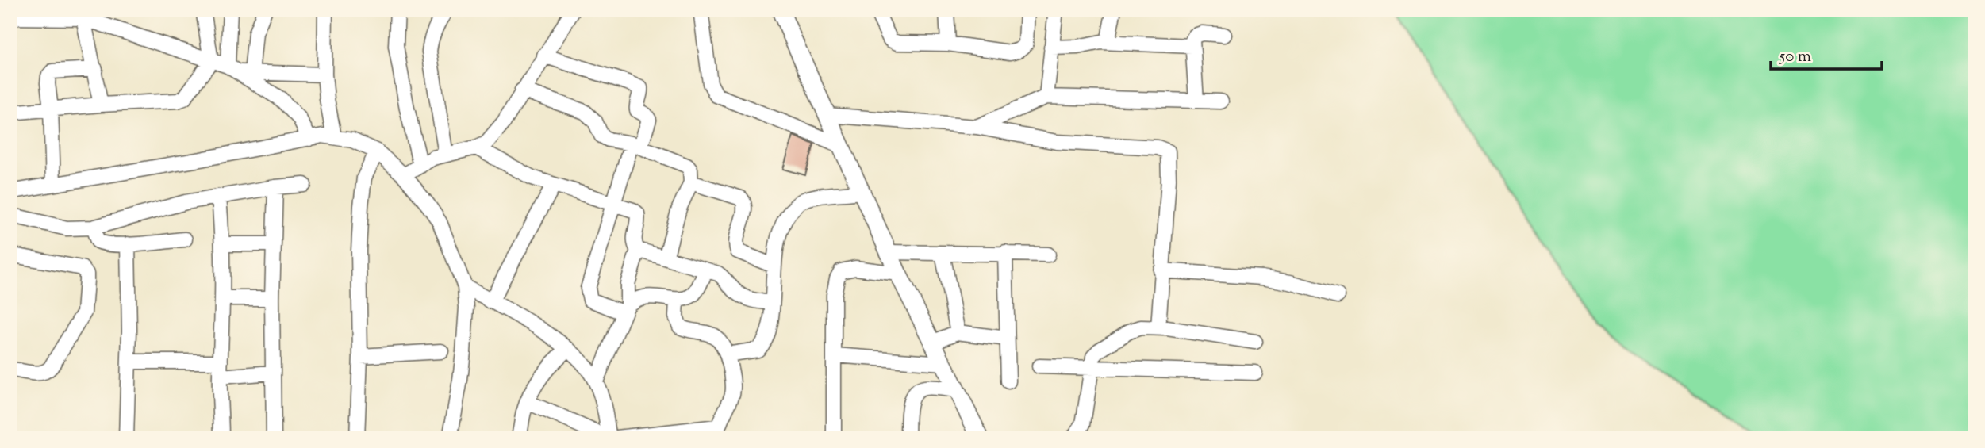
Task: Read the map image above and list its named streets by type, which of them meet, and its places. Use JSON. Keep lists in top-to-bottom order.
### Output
{
  "scale_bar": "50 m"
}
